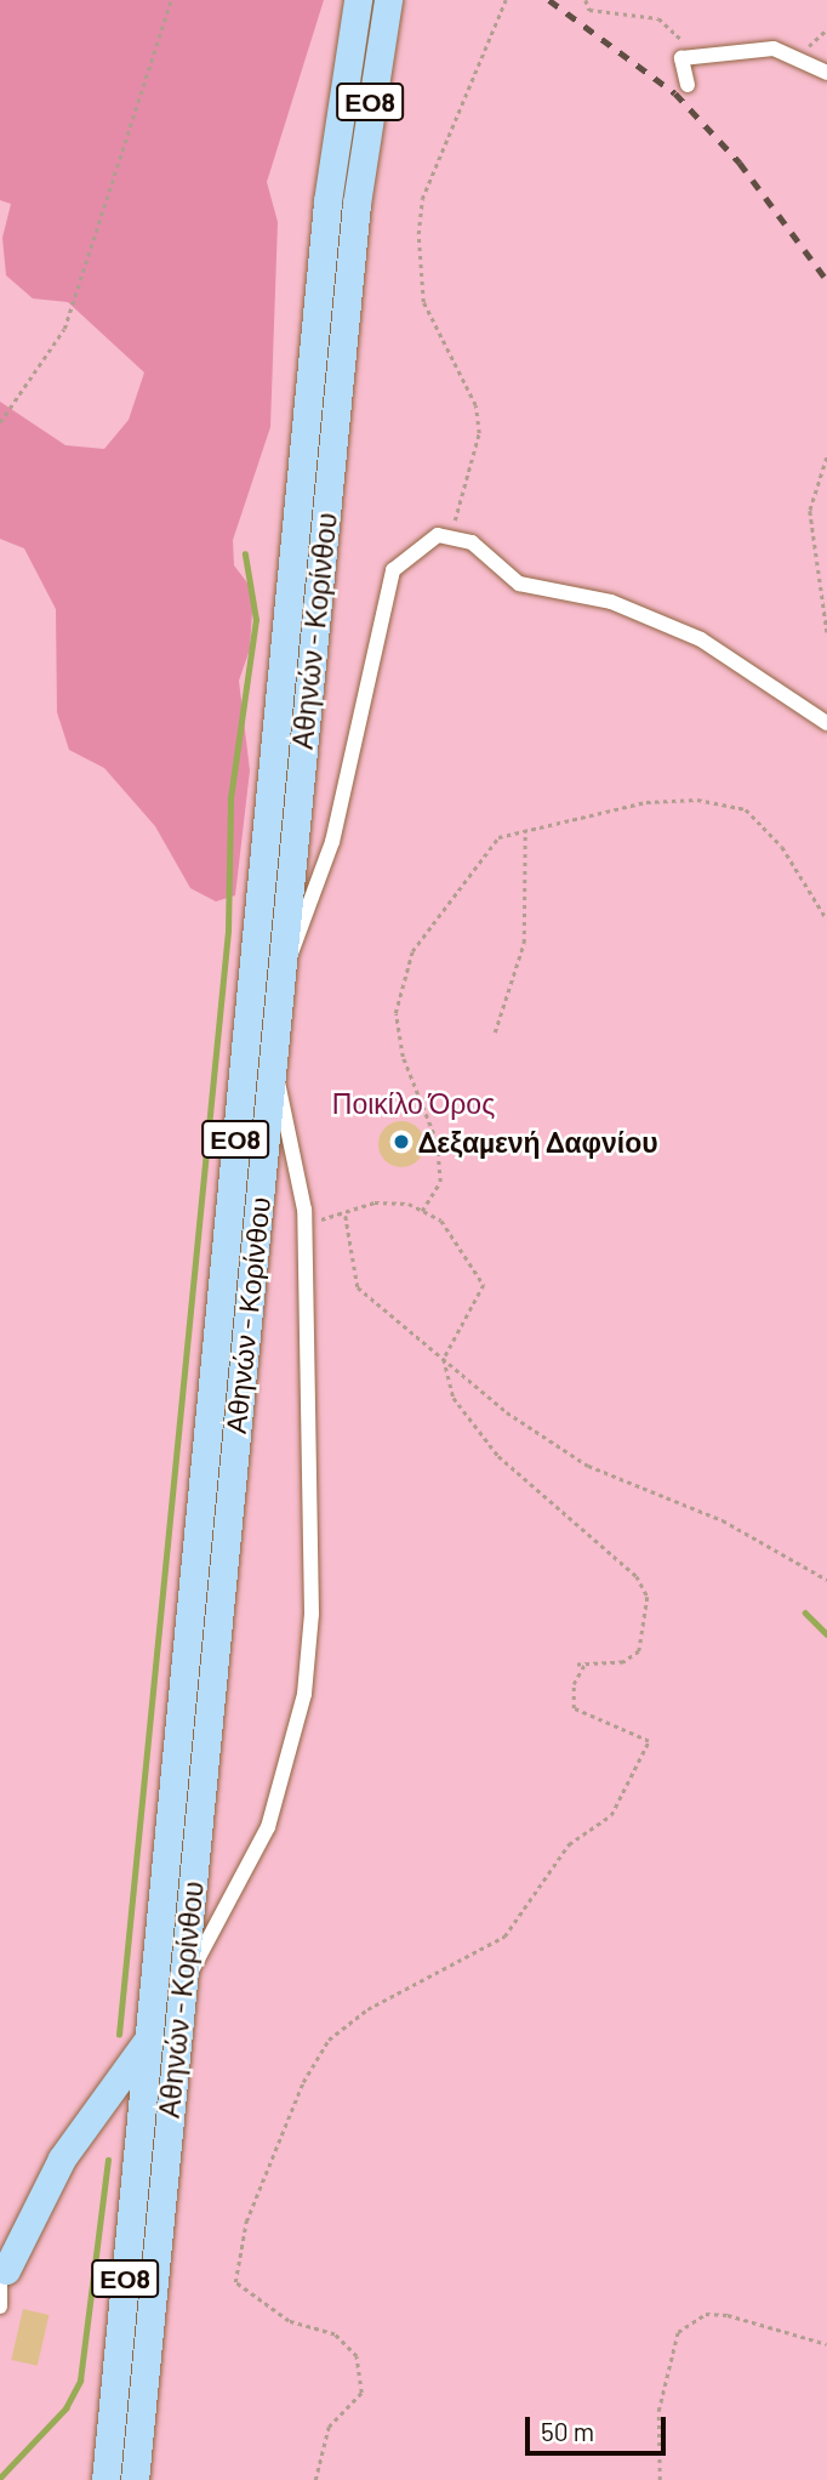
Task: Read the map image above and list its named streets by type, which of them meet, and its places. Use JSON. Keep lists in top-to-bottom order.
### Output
{
  "streets": {
    "highway": ["ΕΟ8", "Αθηνών - Κορίνθου"]
  },
  "parks": ["Ποικίλο Όρος"],
  "places": ["Δεξαμενή Δαφνίου"],
  "scale_bar": "50 m"
}
